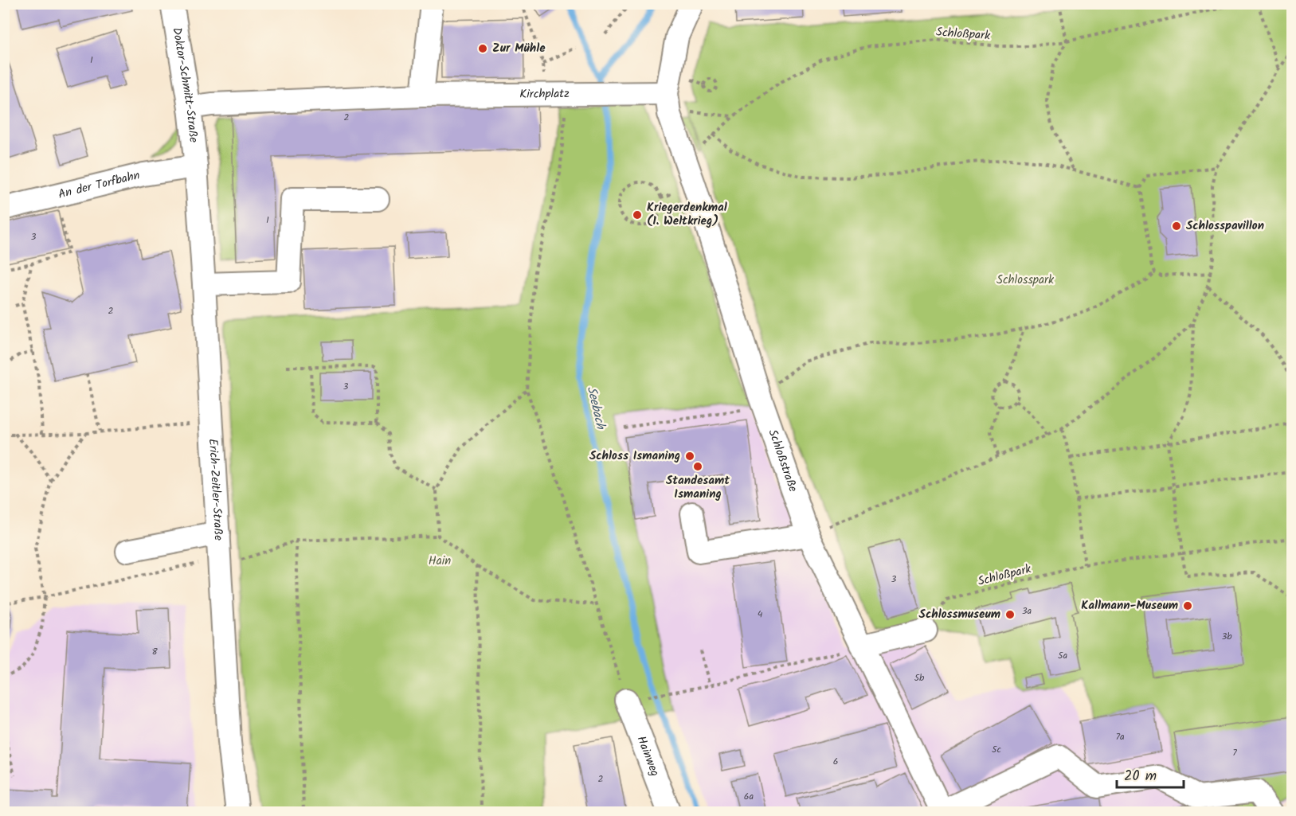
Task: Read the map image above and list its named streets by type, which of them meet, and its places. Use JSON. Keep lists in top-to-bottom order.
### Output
{
  "streets": {
    "street": [
      "Doktor-Schmitt-Straße",
      "Kirchplatz",
      "An der Torfbahn",
      "Schloßstraße",
      "Erich-Zeitler-Straße",
      "Hainweg"
    ],
    "path": ["Schloßpark"]
  },
  "crossings": [
    ["Schloßpark", "Schloßstraße"],
    ["Doktor-Schmitt-Straße", "Kirchplatz"],
    ["Doktor-Schmitt-Straße", "An der Torfbahn"],
    ["Doktor-Schmitt-Straße", "Erich-Zeitler-Straße"],
    ["Kirchplatz", "Schloßstraße"],
    ["An der Torfbahn", "Erich-Zeitler-Straße"]
  ],
  "water": ["Seebach"],
  "parks": ["Schlosspark", "Hain"],
  "places": [
    "Zur Mühle",
    "Kriegerdenkmal (1. Weltkrieg)",
    "Schlosspavillon",
    "Schloss Ismaning",
    "Standesamt Ismaning",
    "Kallmann-Museum",
    "Schlossmuseum"
  ],
  "house_numbers": [
    "1",
    "2",
    "1",
    "3",
    "2",
    "3",
    "3",
    "3a",
    "4",
    "3b",
    "8",
    "5a",
    "5b",
    "7a",
    "5c",
    "7",
    "6",
    "2",
    "6a"
  ],
  "scale_bar": "20 m"
}
